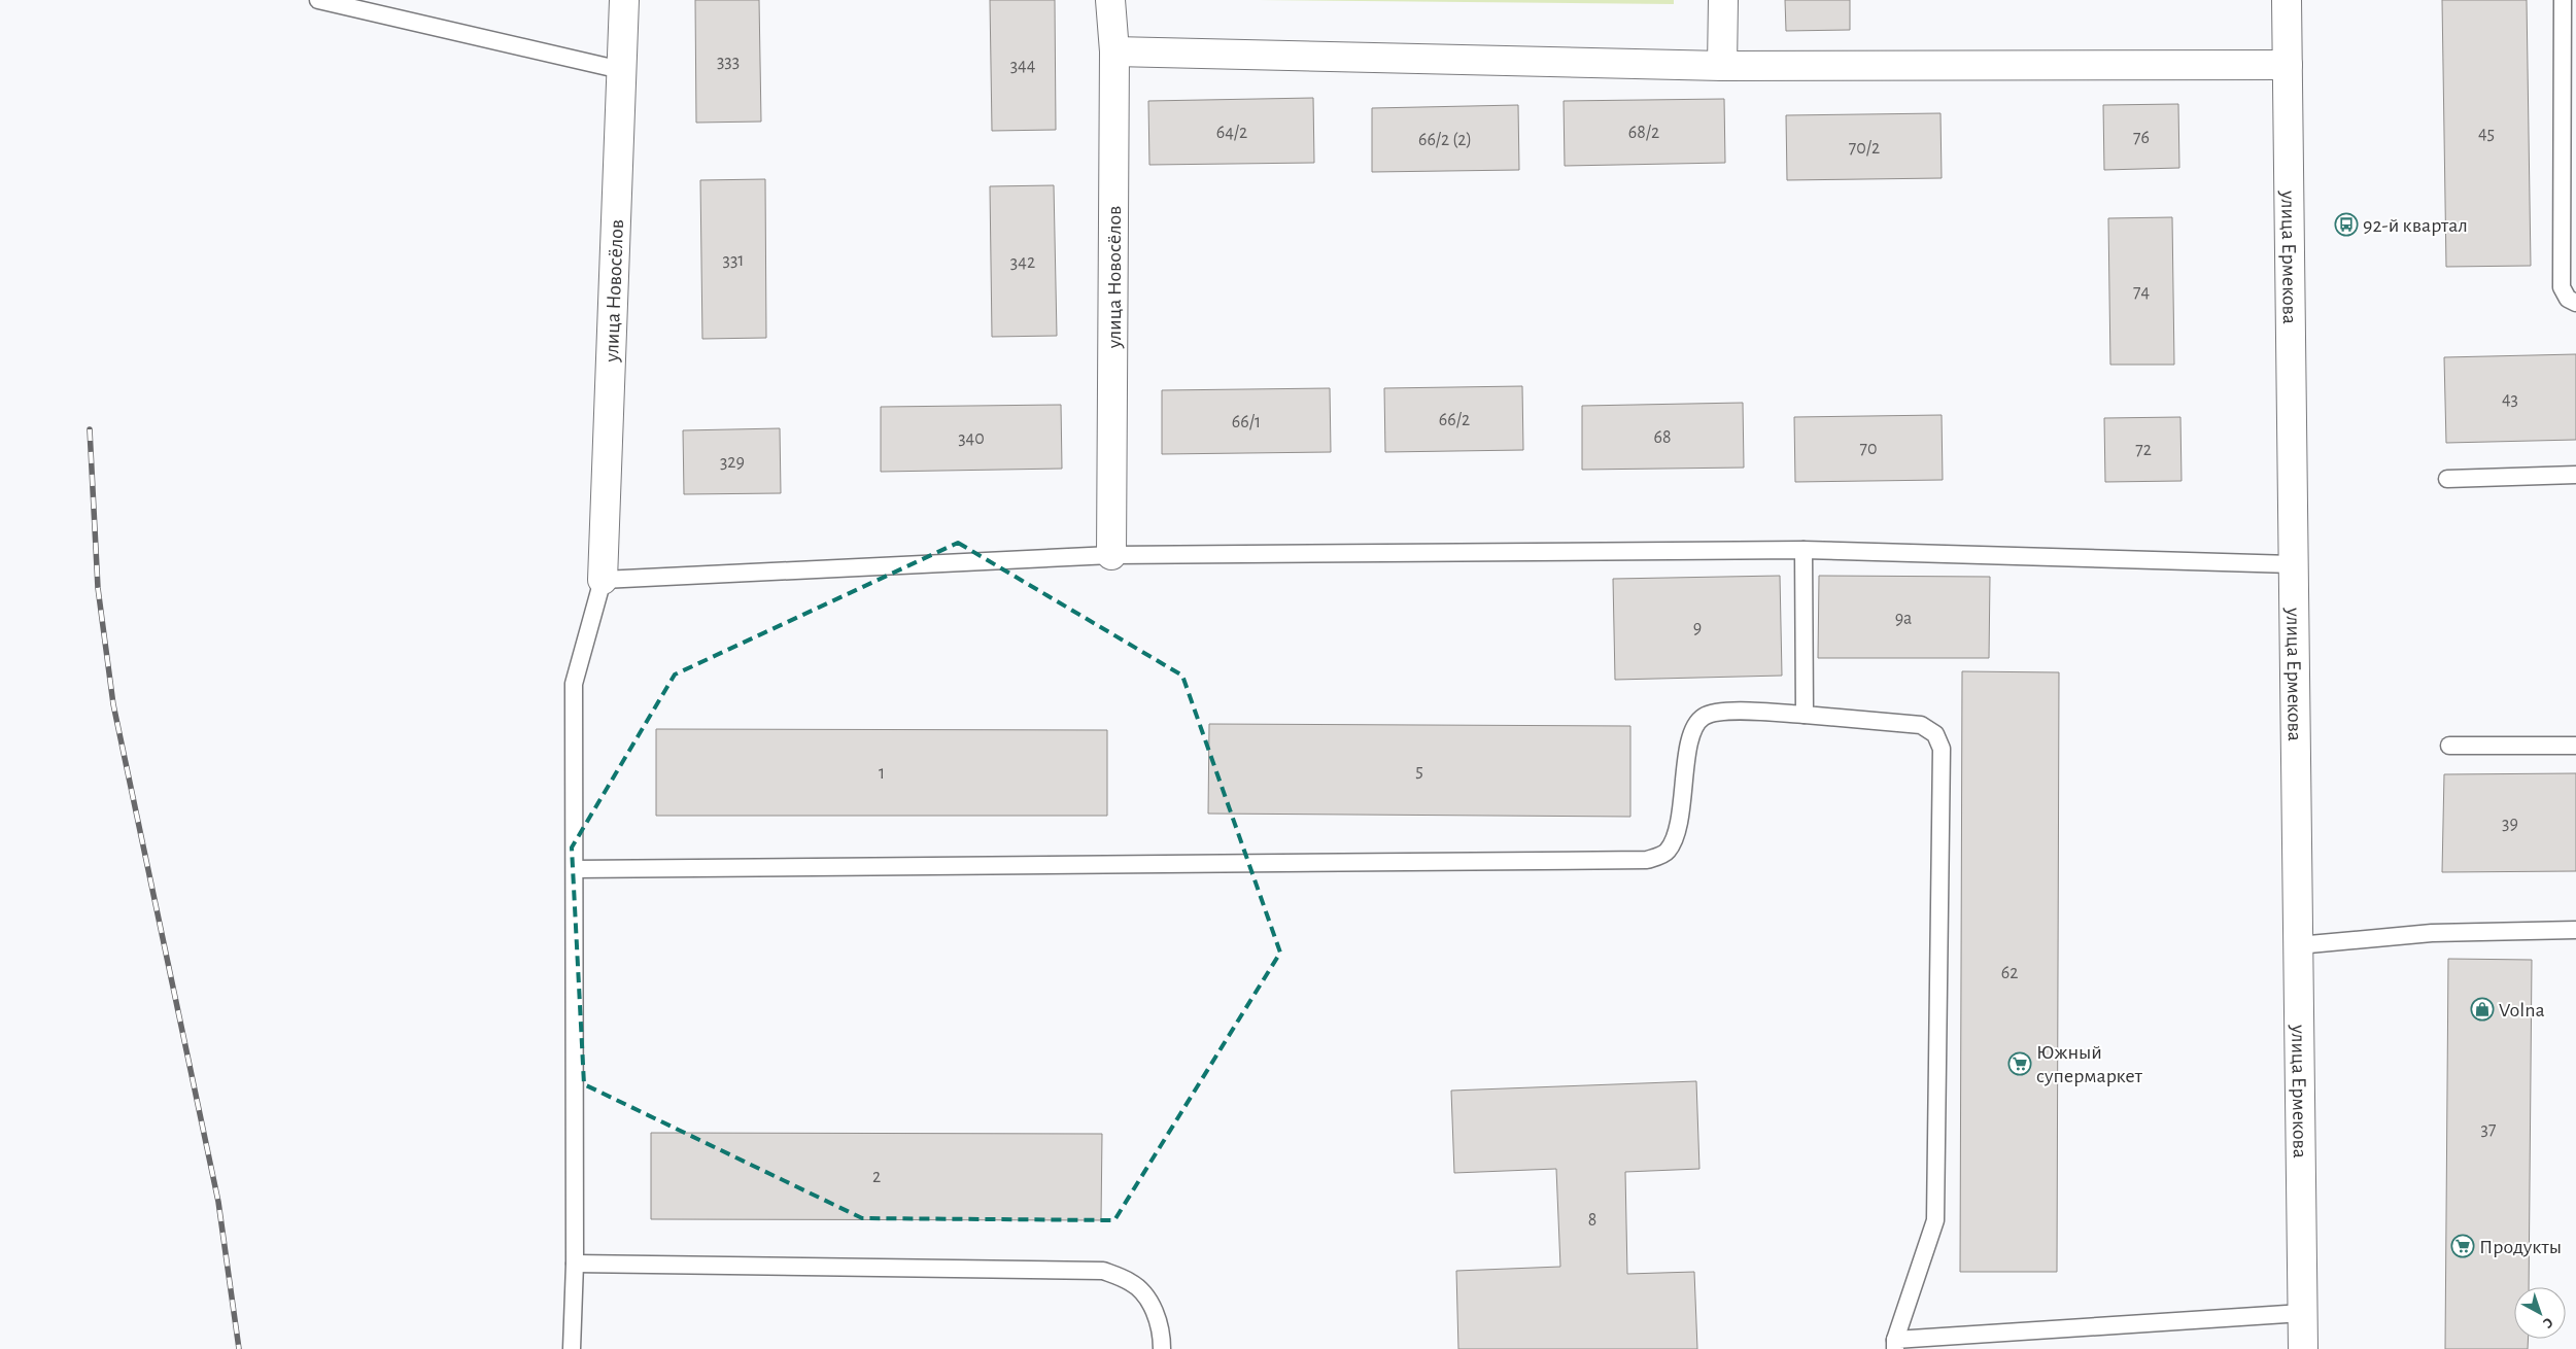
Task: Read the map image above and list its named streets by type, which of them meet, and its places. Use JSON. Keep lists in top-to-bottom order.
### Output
{
  "streets": {
    "street": ["улица Ермекова", "улица Новосёлов"]
  },
  "places": {
    "bus stop": ["92-й квартал"],
    "shop": ["Volna"],
    "supermarket": ["Южный супермаркет", "Продукты"]
  },
  "house_numbers": [
    "333",
    "344",
    "64/2",
    "68/2",
    "45",
    "76",
    "66/2 (2)",
    "70/2",
    "331",
    "342",
    "74",
    "43",
    "66/2",
    "66/1",
    "68",
    "340",
    "70",
    "72",
    "329",
    "9а",
    "9",
    "5",
    "1",
    "39",
    "62",
    "37",
    "2",
    "8"
  ],
  "north": "bottom right"
}
